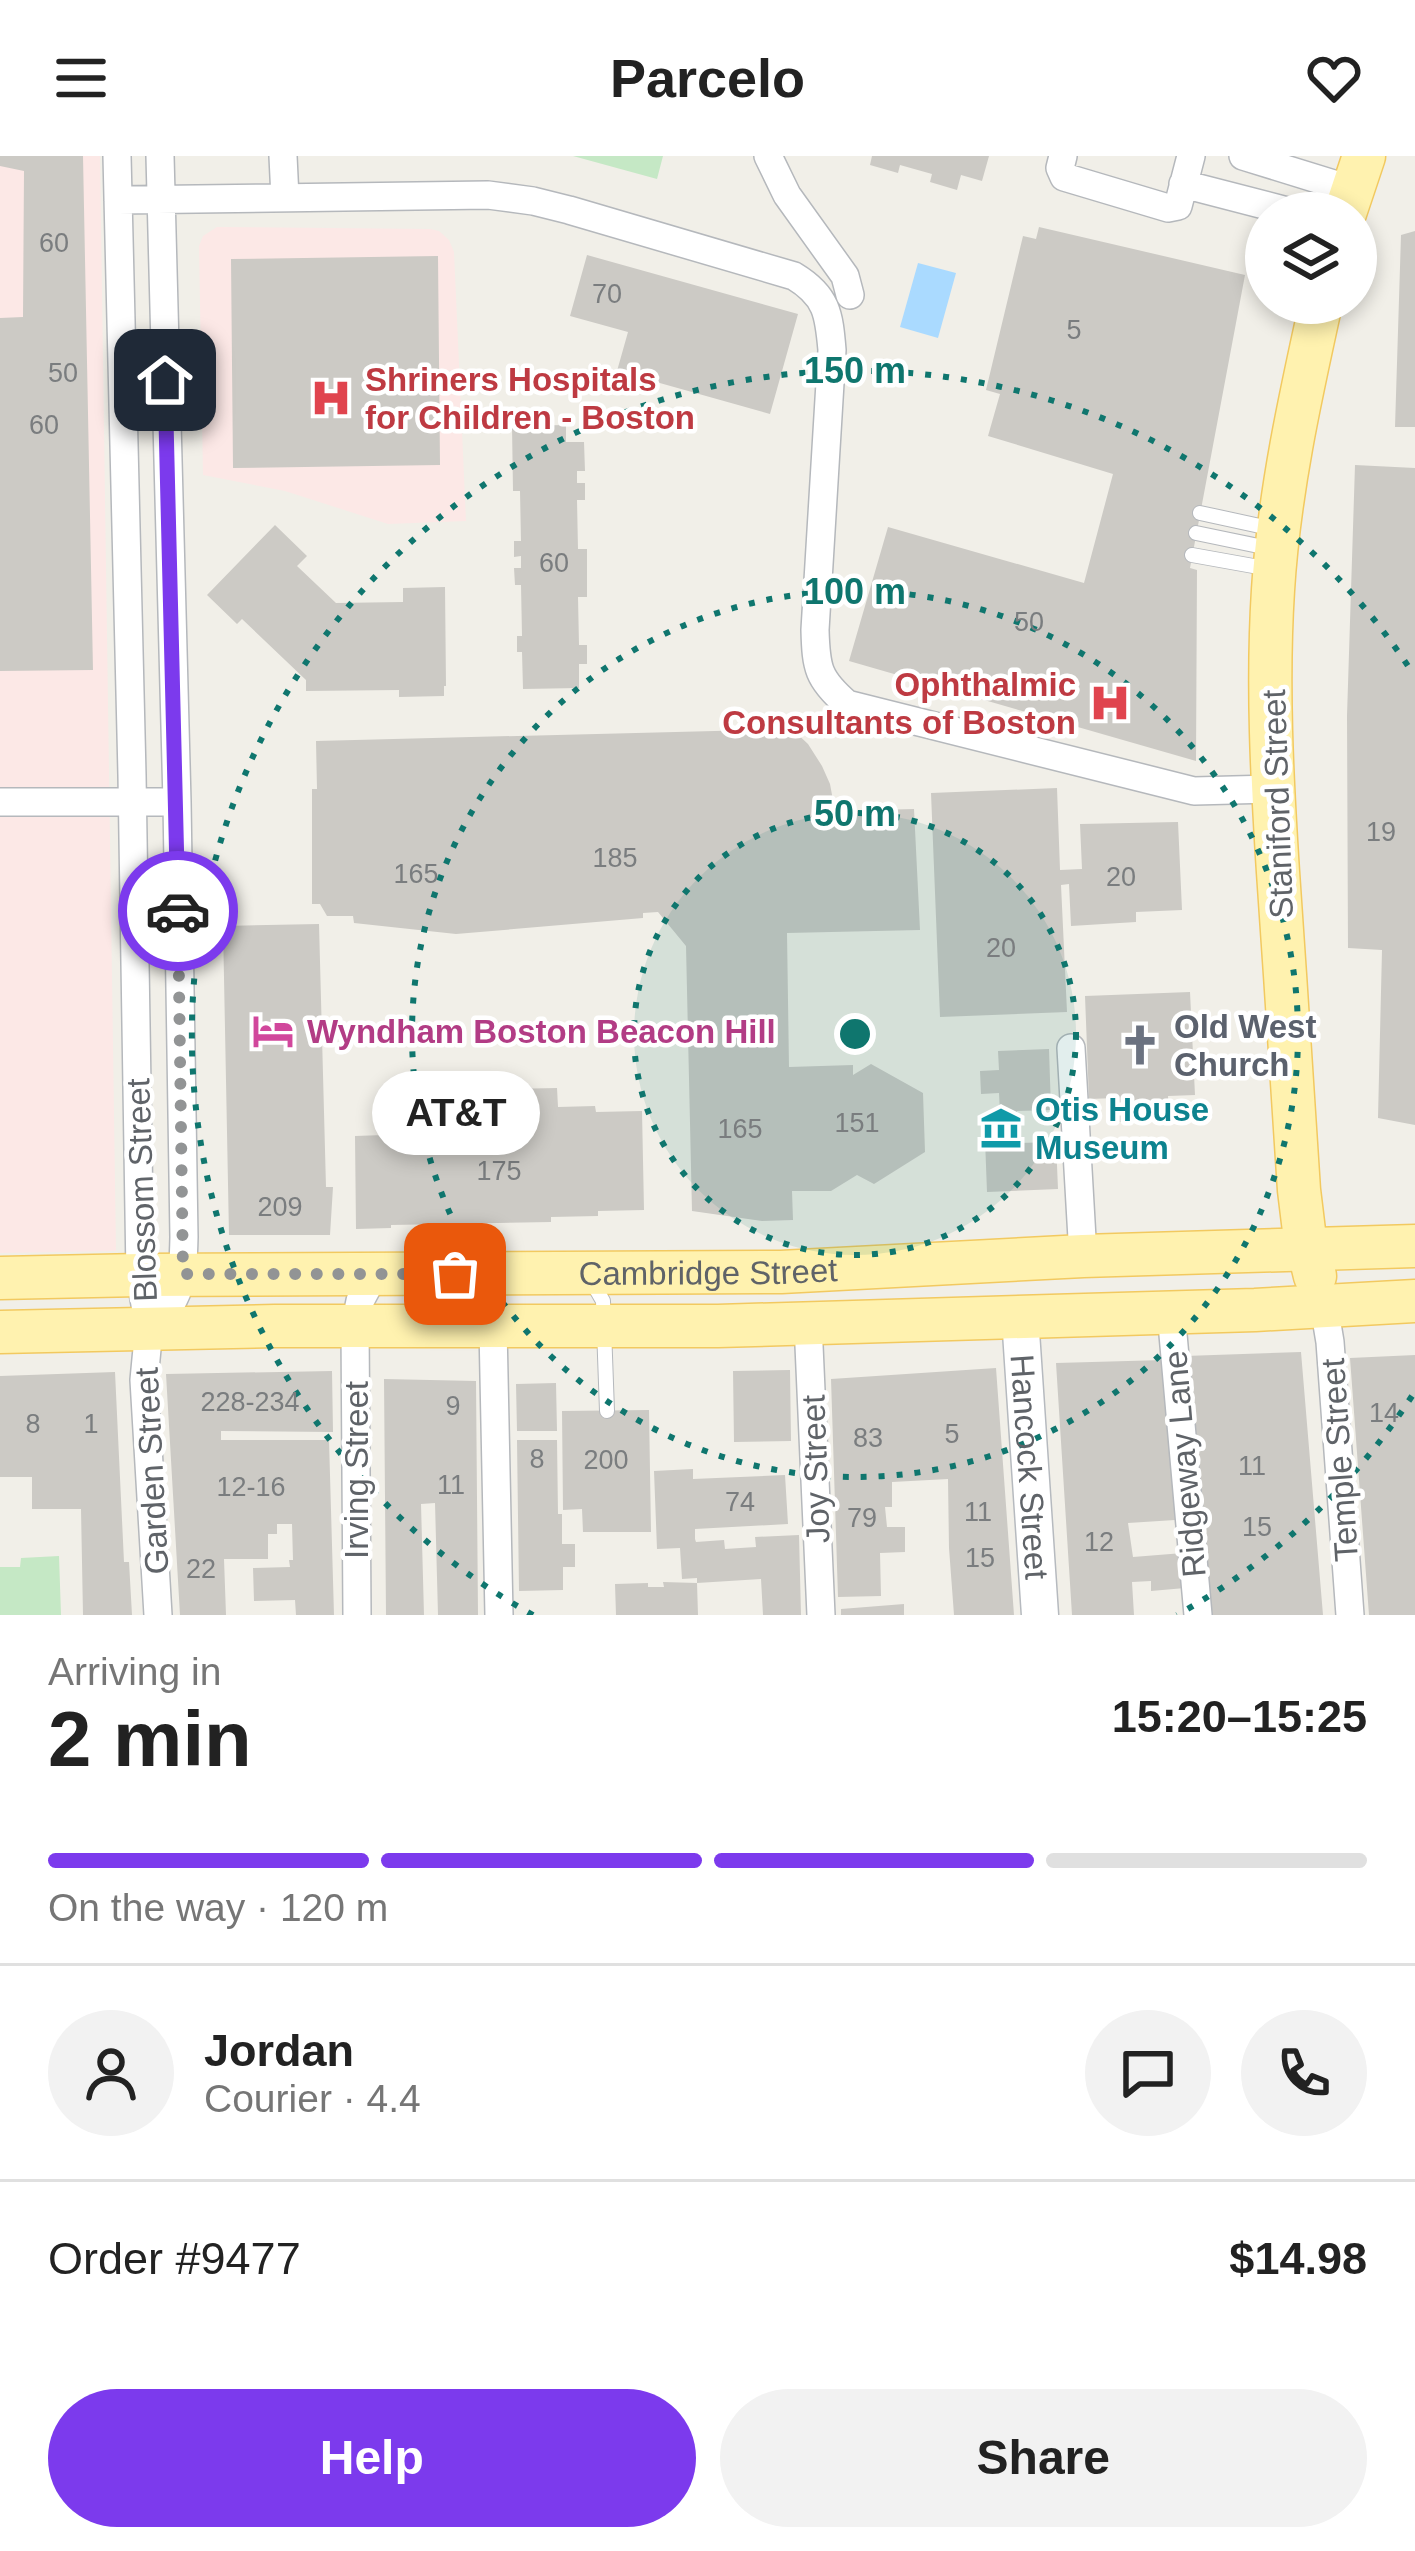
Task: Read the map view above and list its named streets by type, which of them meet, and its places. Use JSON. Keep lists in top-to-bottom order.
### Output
{
  "streets": {
    "main road": ["Staniford Street", "Cambridge Street", "Hancock Street"],
    "street": [
      "Blossom Street",
      "Temple Street",
      "Ridgeway Lane",
      "Joy Street",
      "Irving Street",
      "Garden Street"
    ]
  },
  "crossings": [
    ["Staniford Street", "Cambridge Street"],
    ["Staniford Street", "Temple Street"],
    ["Blossom Street", "Cambridge Street"],
    ["Blossom Street", "Garden Street"],
    ["Cambridge Street", "Temple Street"],
    ["Cambridge Street", "Ridgeway Lane"],
    ["Cambridge Street", "Hancock Street"],
    ["Cambridge Street", "Joy Street"],
    ["Cambridge Street", "Irving Street"],
    ["Cambridge Street", "Garden Street"]
  ],
  "places": {
    "hospital": ["Shriners Hospitals for Children - Boston", "Ophthalmic Consultants of Boston"],
    "hotel": ["Wyndham Boston Beacon Hill"],
    "church": ["Old West Church"],
    "museum": ["Otis House Museum"],
    "other": ["AT&T"]
  },
  "house_numbers": [
    "60",
    "70",
    "5",
    "50",
    "60",
    "60",
    "50",
    "19",
    "185",
    "165",
    "20",
    "20",
    "151",
    "165",
    "175",
    "209",
    "228-234",
    "9",
    "14",
    "8",
    "1",
    "5",
    "83",
    "8",
    "200",
    "11",
    "11",
    "12-16",
    "74",
    "11",
    "79",
    "15",
    "12",
    "15",
    "22"
  ],
  "page": {
    "header": "Parcelo",
    "bubble": "AT&T",
    "heading": ["2 min", "Arriving in", "15:20–15:25"],
    "panel": [
      "Jordan",
      "Courier · 4.4",
      "Order #9477",
      "$14.98"
    ],
    "bar": "On the way · 120 m",
    "buttons": ["Help", "Share"]
  },
  "rings": ["150 m", "100 m", "50 m"]
}
